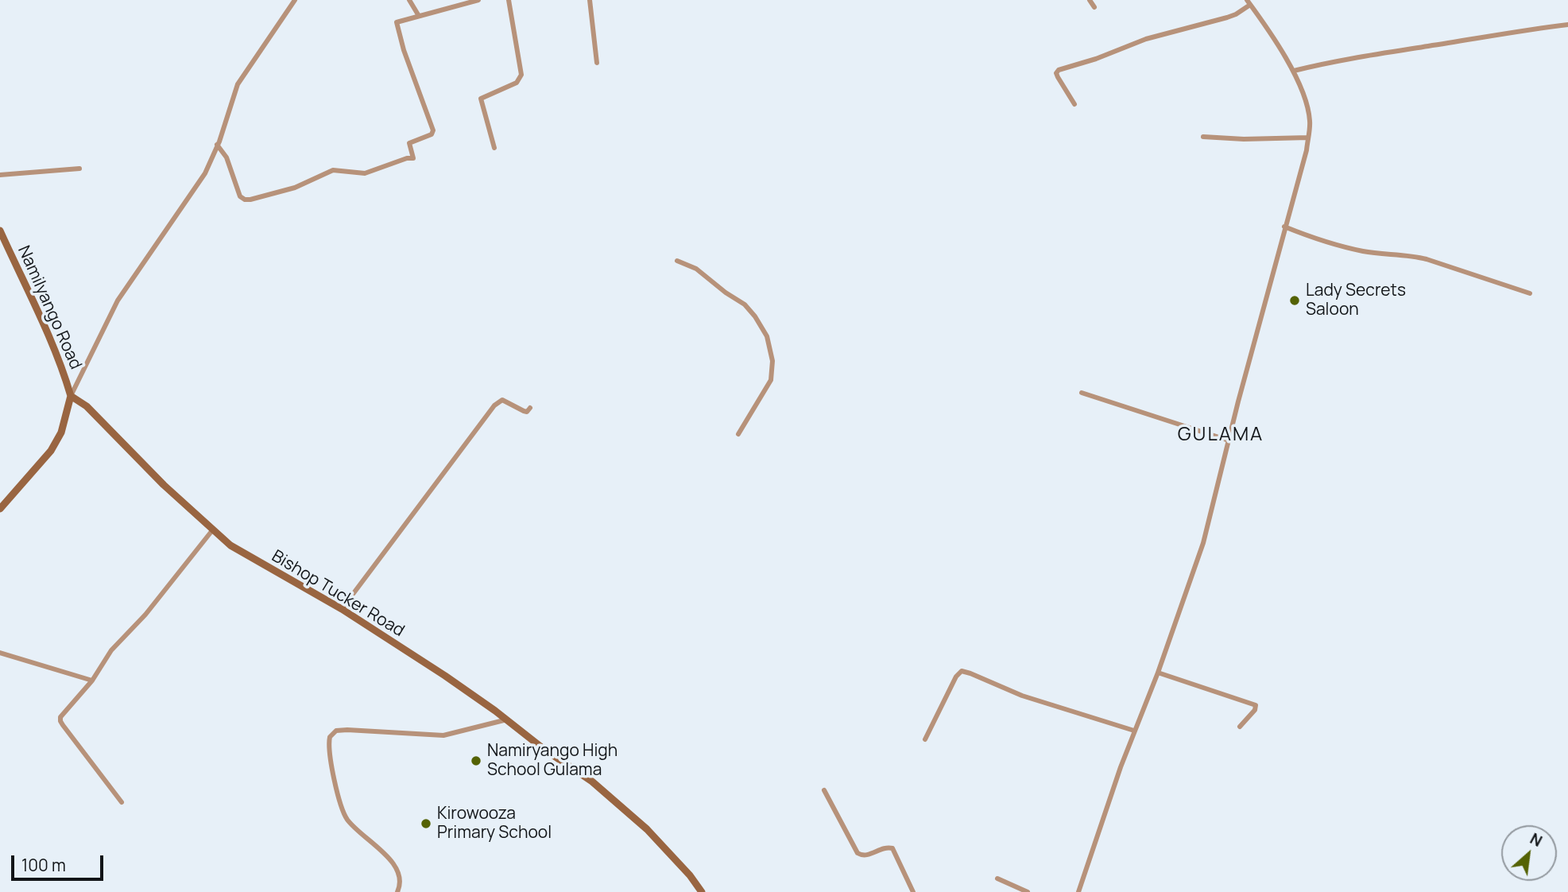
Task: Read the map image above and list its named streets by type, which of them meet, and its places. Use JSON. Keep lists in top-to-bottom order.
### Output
{
  "streets": {
    "main road": ["Namilyango Road", "Bishop Tucker Road"]
  },
  "crossings": [
    ["Namilyango Road", "Bishop Tucker Road"]
  ],
  "districts": ["GULAMA"],
  "places": ["Lady Secrets Saloon", "Namiryango High School Gulama", "Kirowooza Primary School"],
  "scale_bar": "100 m",
  "north": "top right"
}
